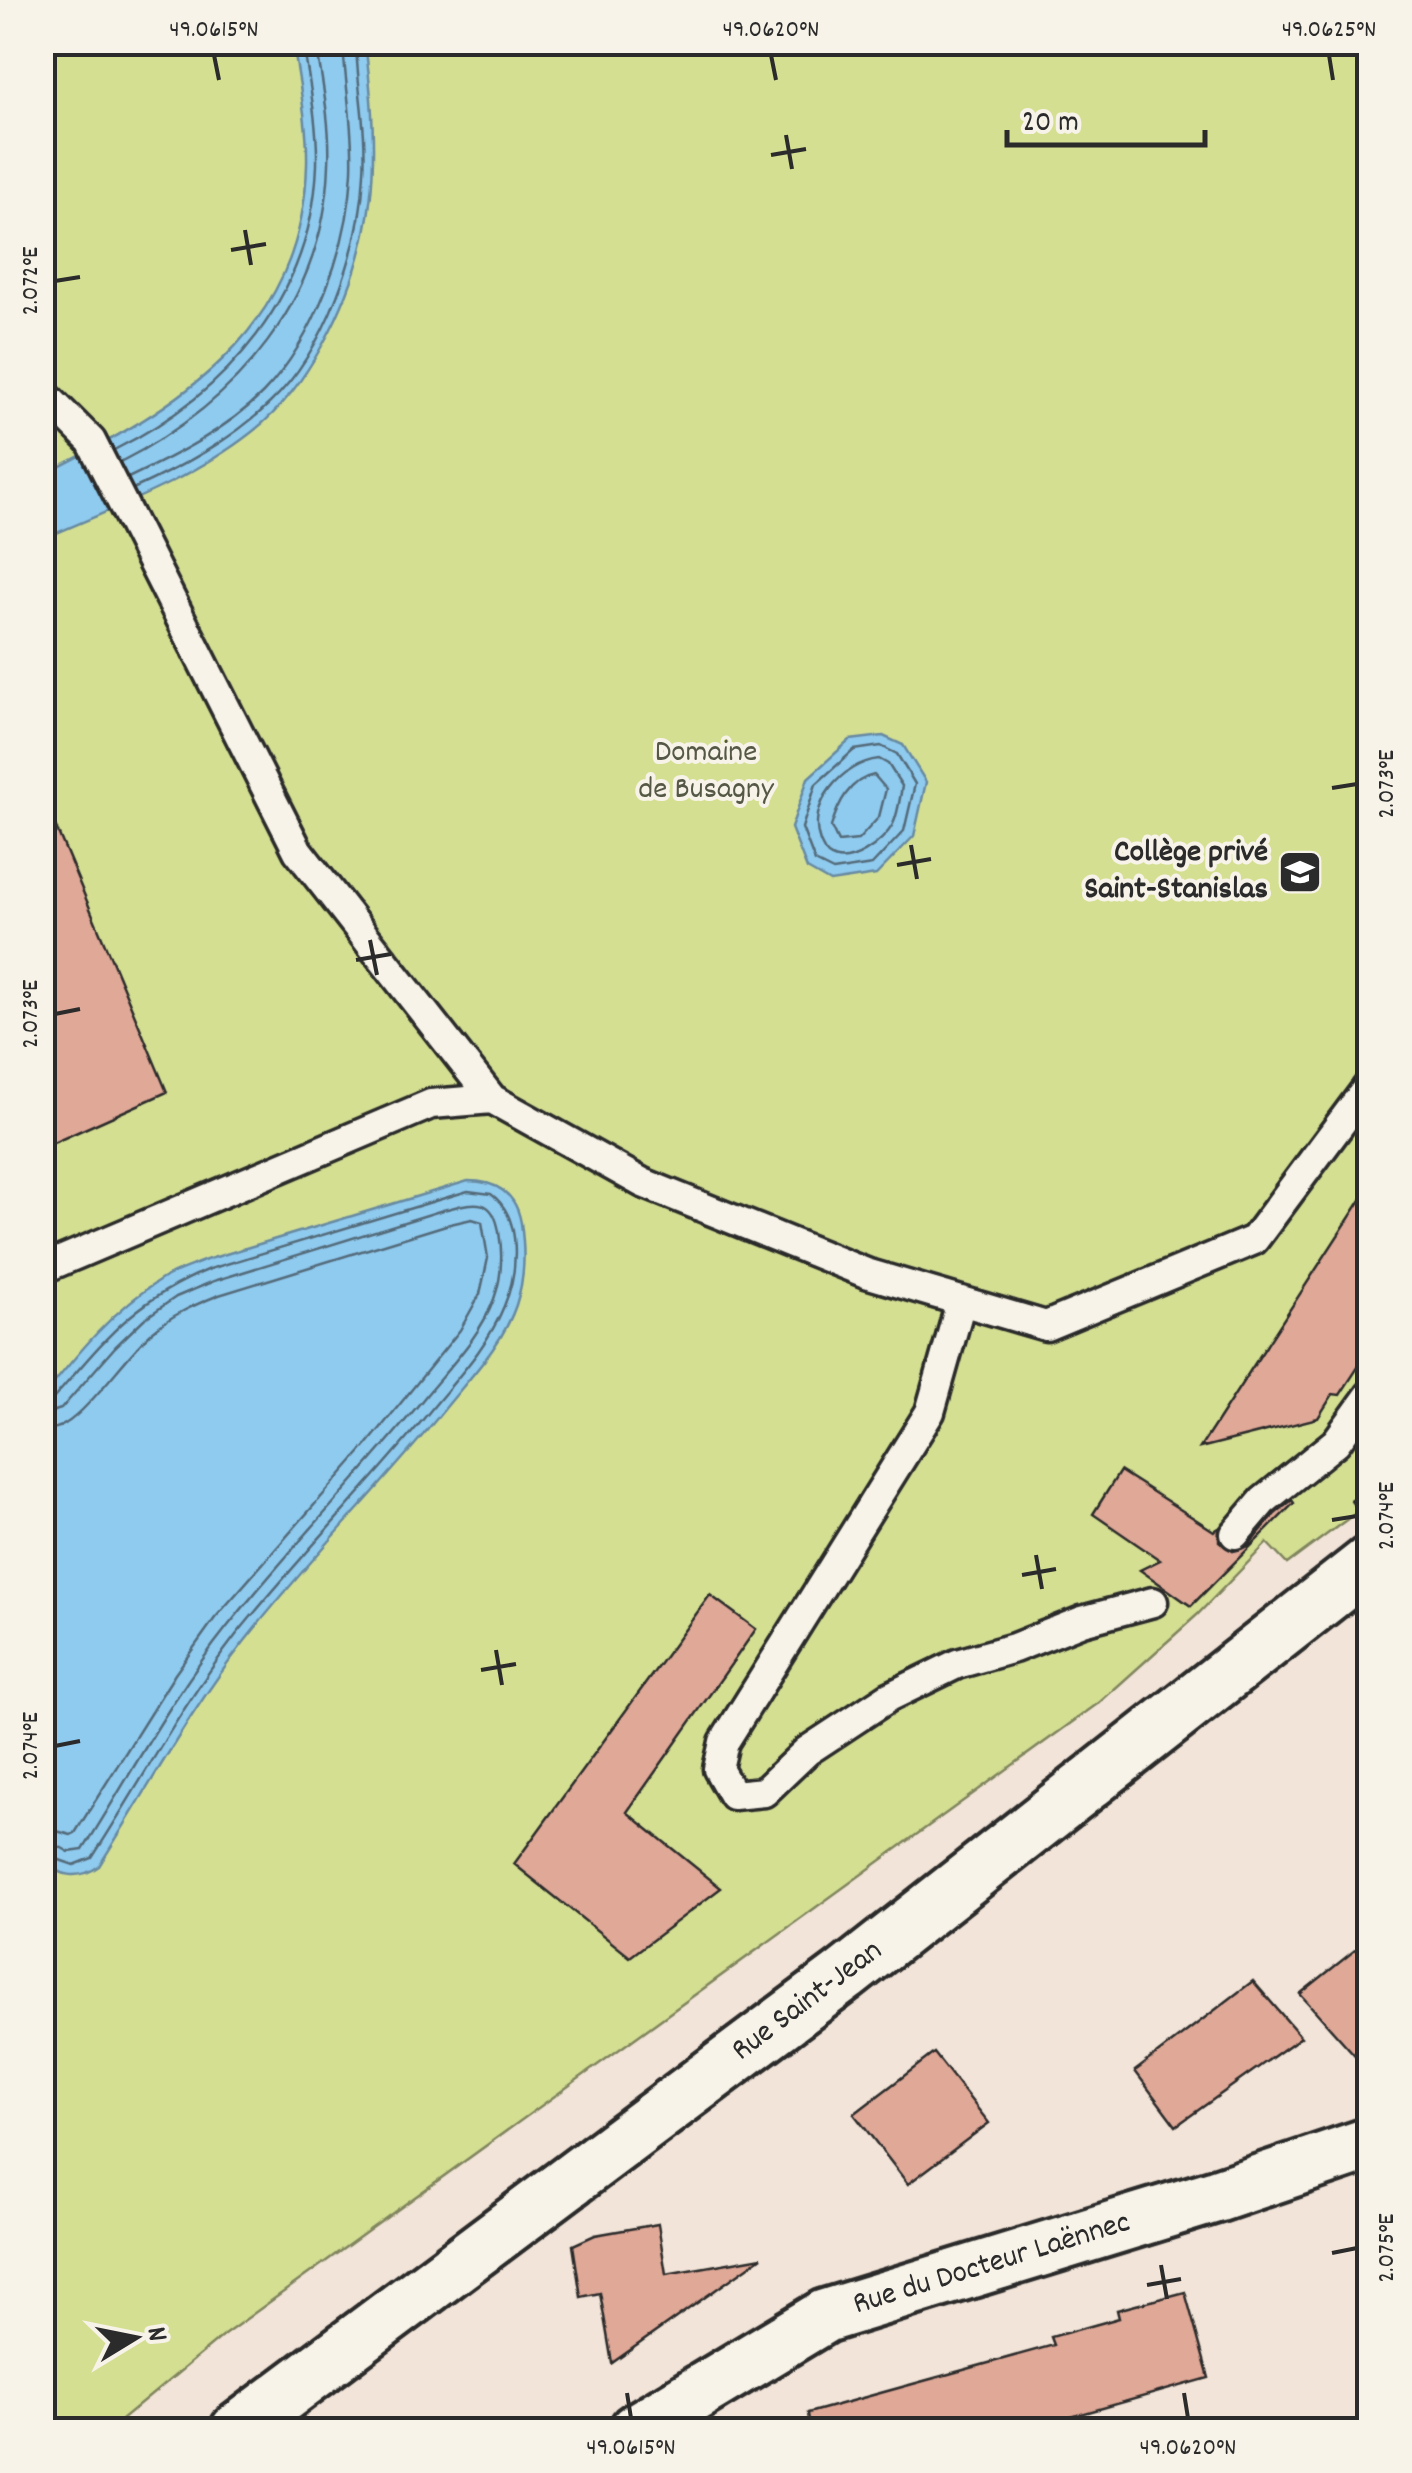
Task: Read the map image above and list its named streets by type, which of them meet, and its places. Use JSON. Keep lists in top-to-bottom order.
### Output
{
  "streets": {
    "street": ["Rue Saint-Jean", "Rue du Docteur Laënnec"]
  },
  "parks": ["Domaine de Busagny"],
  "places": {
    "school or university": ["Collège privé Saint-Stanislas"]
  },
  "scale_bar": "20 m",
  "north": "right",
  "coordinates": [
    "49.0615°N",
    "49.0620°N",
    "49.0625°N",
    "2.072°E",
    "2.073°E",
    "2.074°E",
    "2.075°E"
  ]
}
